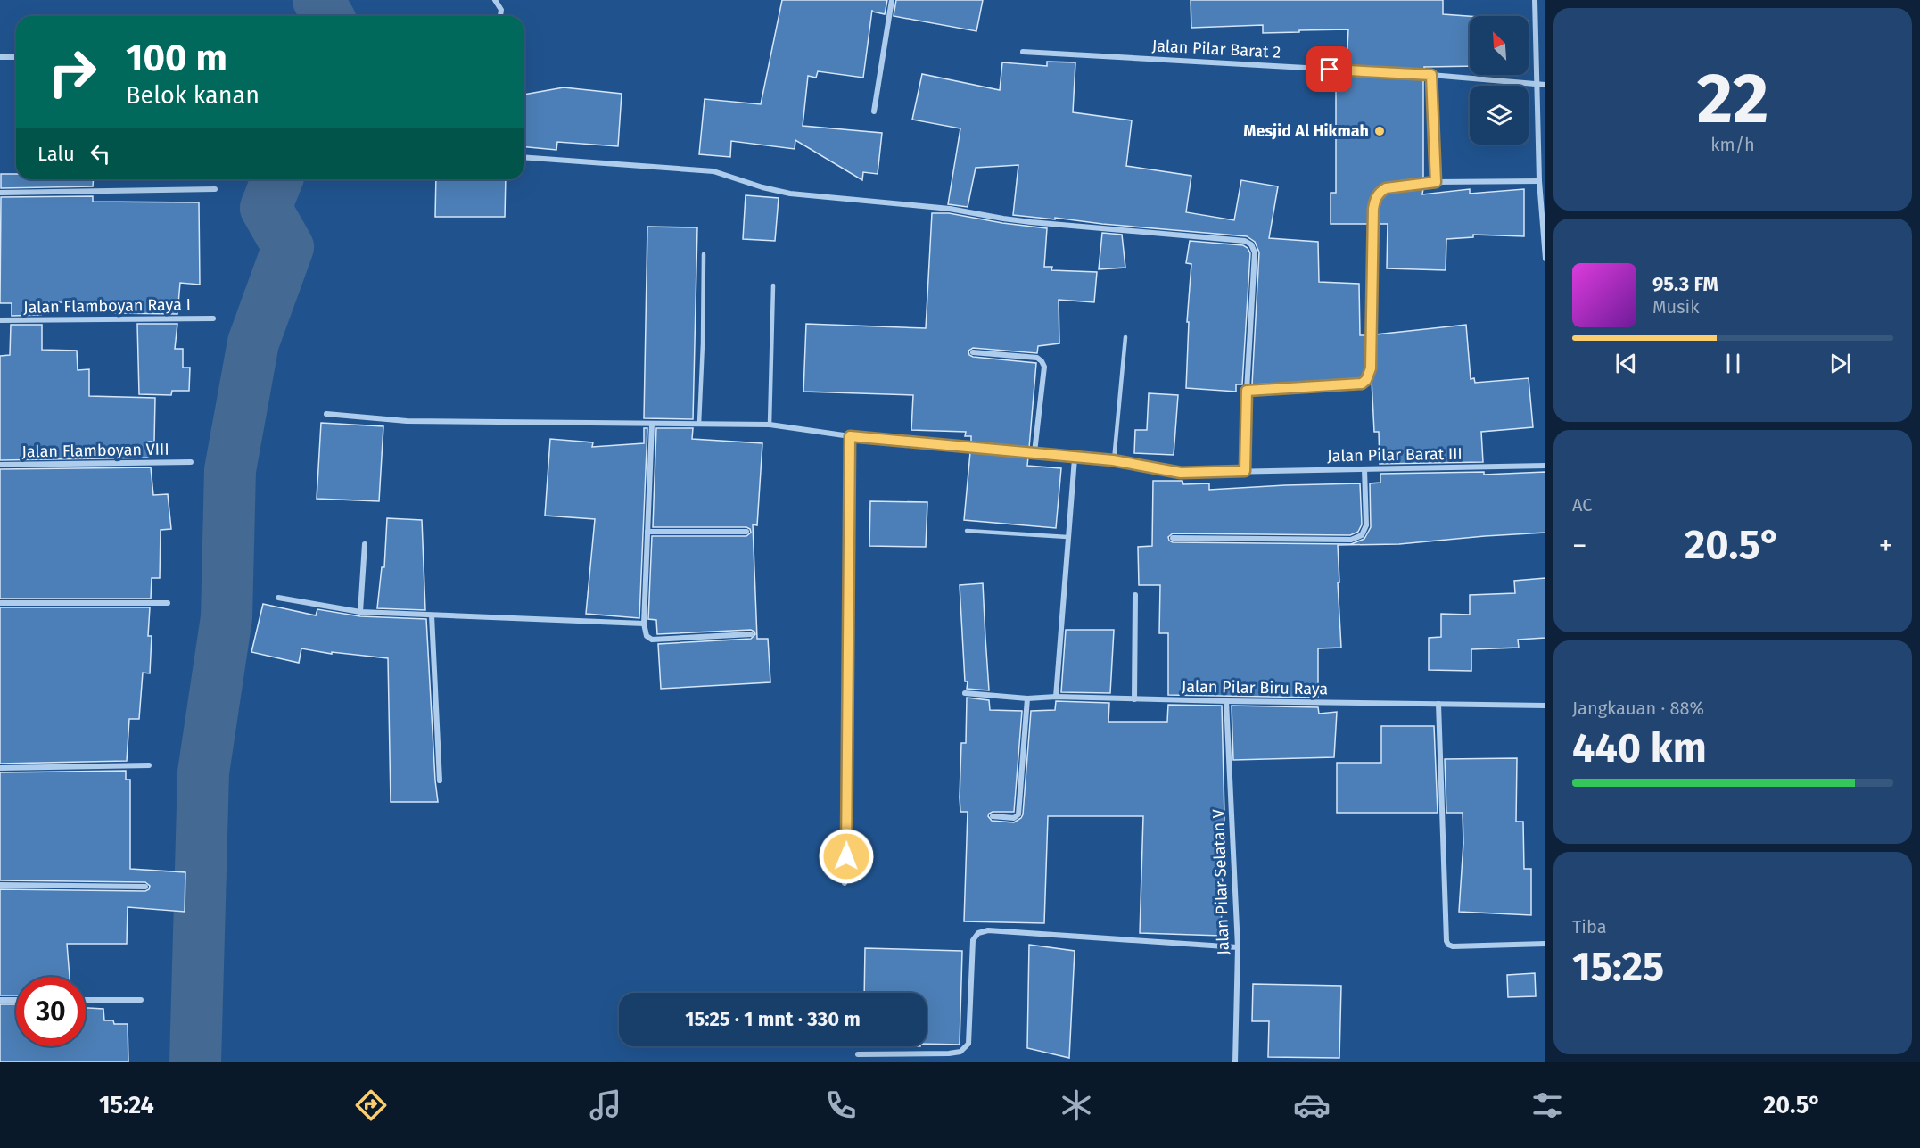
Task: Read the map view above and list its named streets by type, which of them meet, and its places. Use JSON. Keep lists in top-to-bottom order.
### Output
{
  "streets": {
    "street": [
      "Jalan Pilar Barat 2",
      "Jalan Flamboyan Raya I",
      "Jalan Flamboyan VIII",
      "Jalan Pilar Barat III",
      "Jalan Pilar Biru Raya",
      "Jalan Pilar Selatan V"
    ]
  },
  "crossings": [
    ["Jalan Pilar Biru Raya", "Jalan Pilar Selatan V"]
  ],
  "places": ["Mesjid Al Hikmah"],
  "north": "top left",
  "page": {
    "tile": [
      ["22", "km/h"],
      "AC",
      ["Jangkauan · 88%", "440 km"],
      ["Tiba", "15:25"]
    ],
    "turn": ["100 m", "Belok kanan"],
    "then": "Lalu",
    "song": ["95.3 FM", "Musik"],
    "heat": ["−", "20.5°", "+"],
    "limit": "30",
    "trip": "15:25 · 1 mnt · 330 m",
    "tabs": ["15:24", "20.5°"]
  }
}
